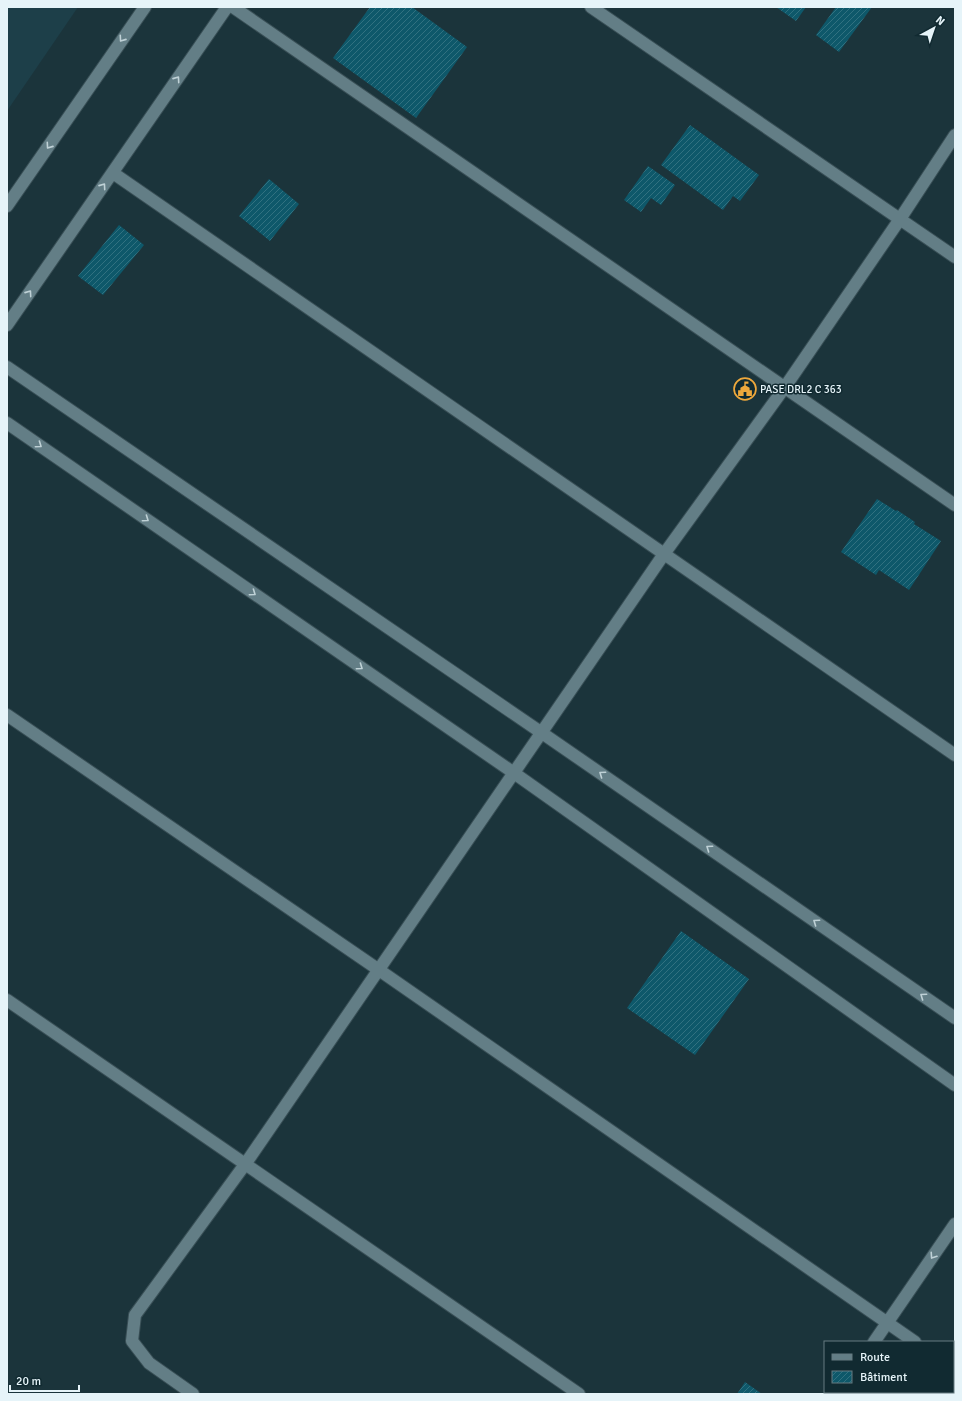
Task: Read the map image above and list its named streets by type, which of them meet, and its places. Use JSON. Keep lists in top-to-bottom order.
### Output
{
  "places": {
    "public building": ["PASE DRL2 C 363"]
  },
  "legend": ["Route", "Bâtiment"],
  "scale_bar": "20 m",
  "north": "top right"
}
